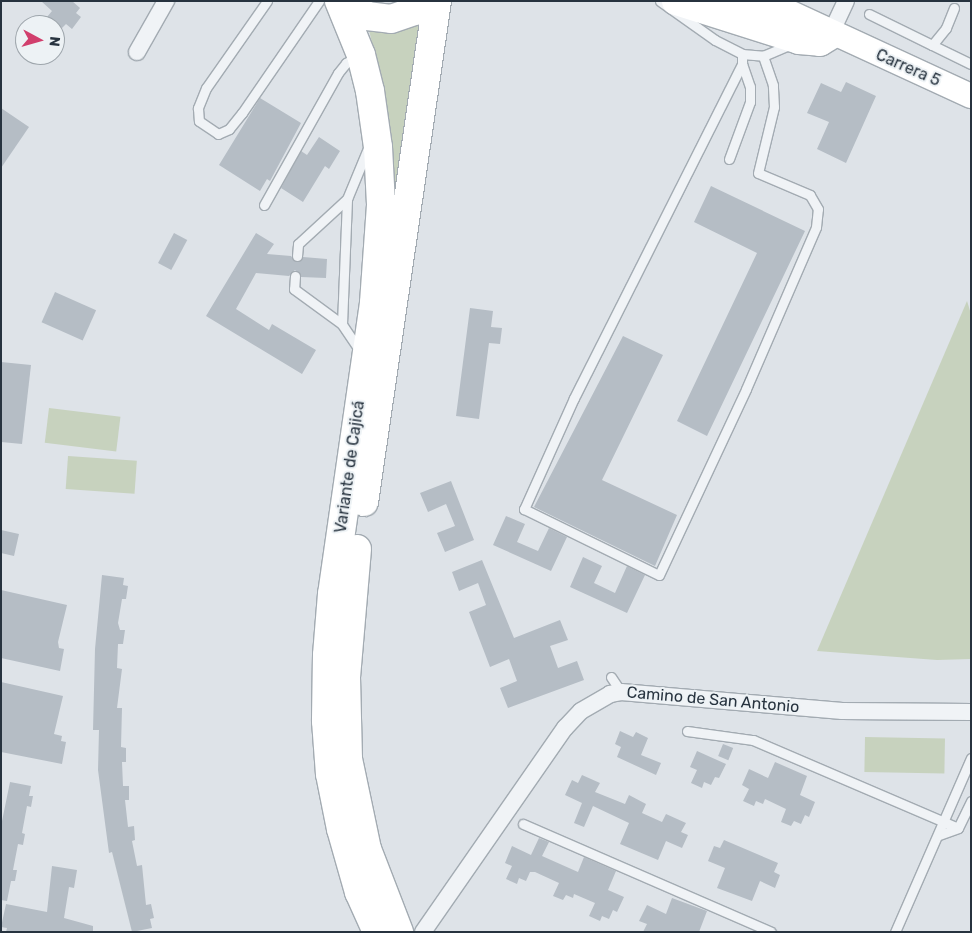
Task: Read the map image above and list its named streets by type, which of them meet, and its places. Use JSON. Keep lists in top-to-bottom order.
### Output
{
  "streets": {
    "highway": ["Variante de Cajicá"],
    "main road": ["Carrera 5"],
    "street": ["Camino de San Antonio"]
  },
  "north": "right"
}
